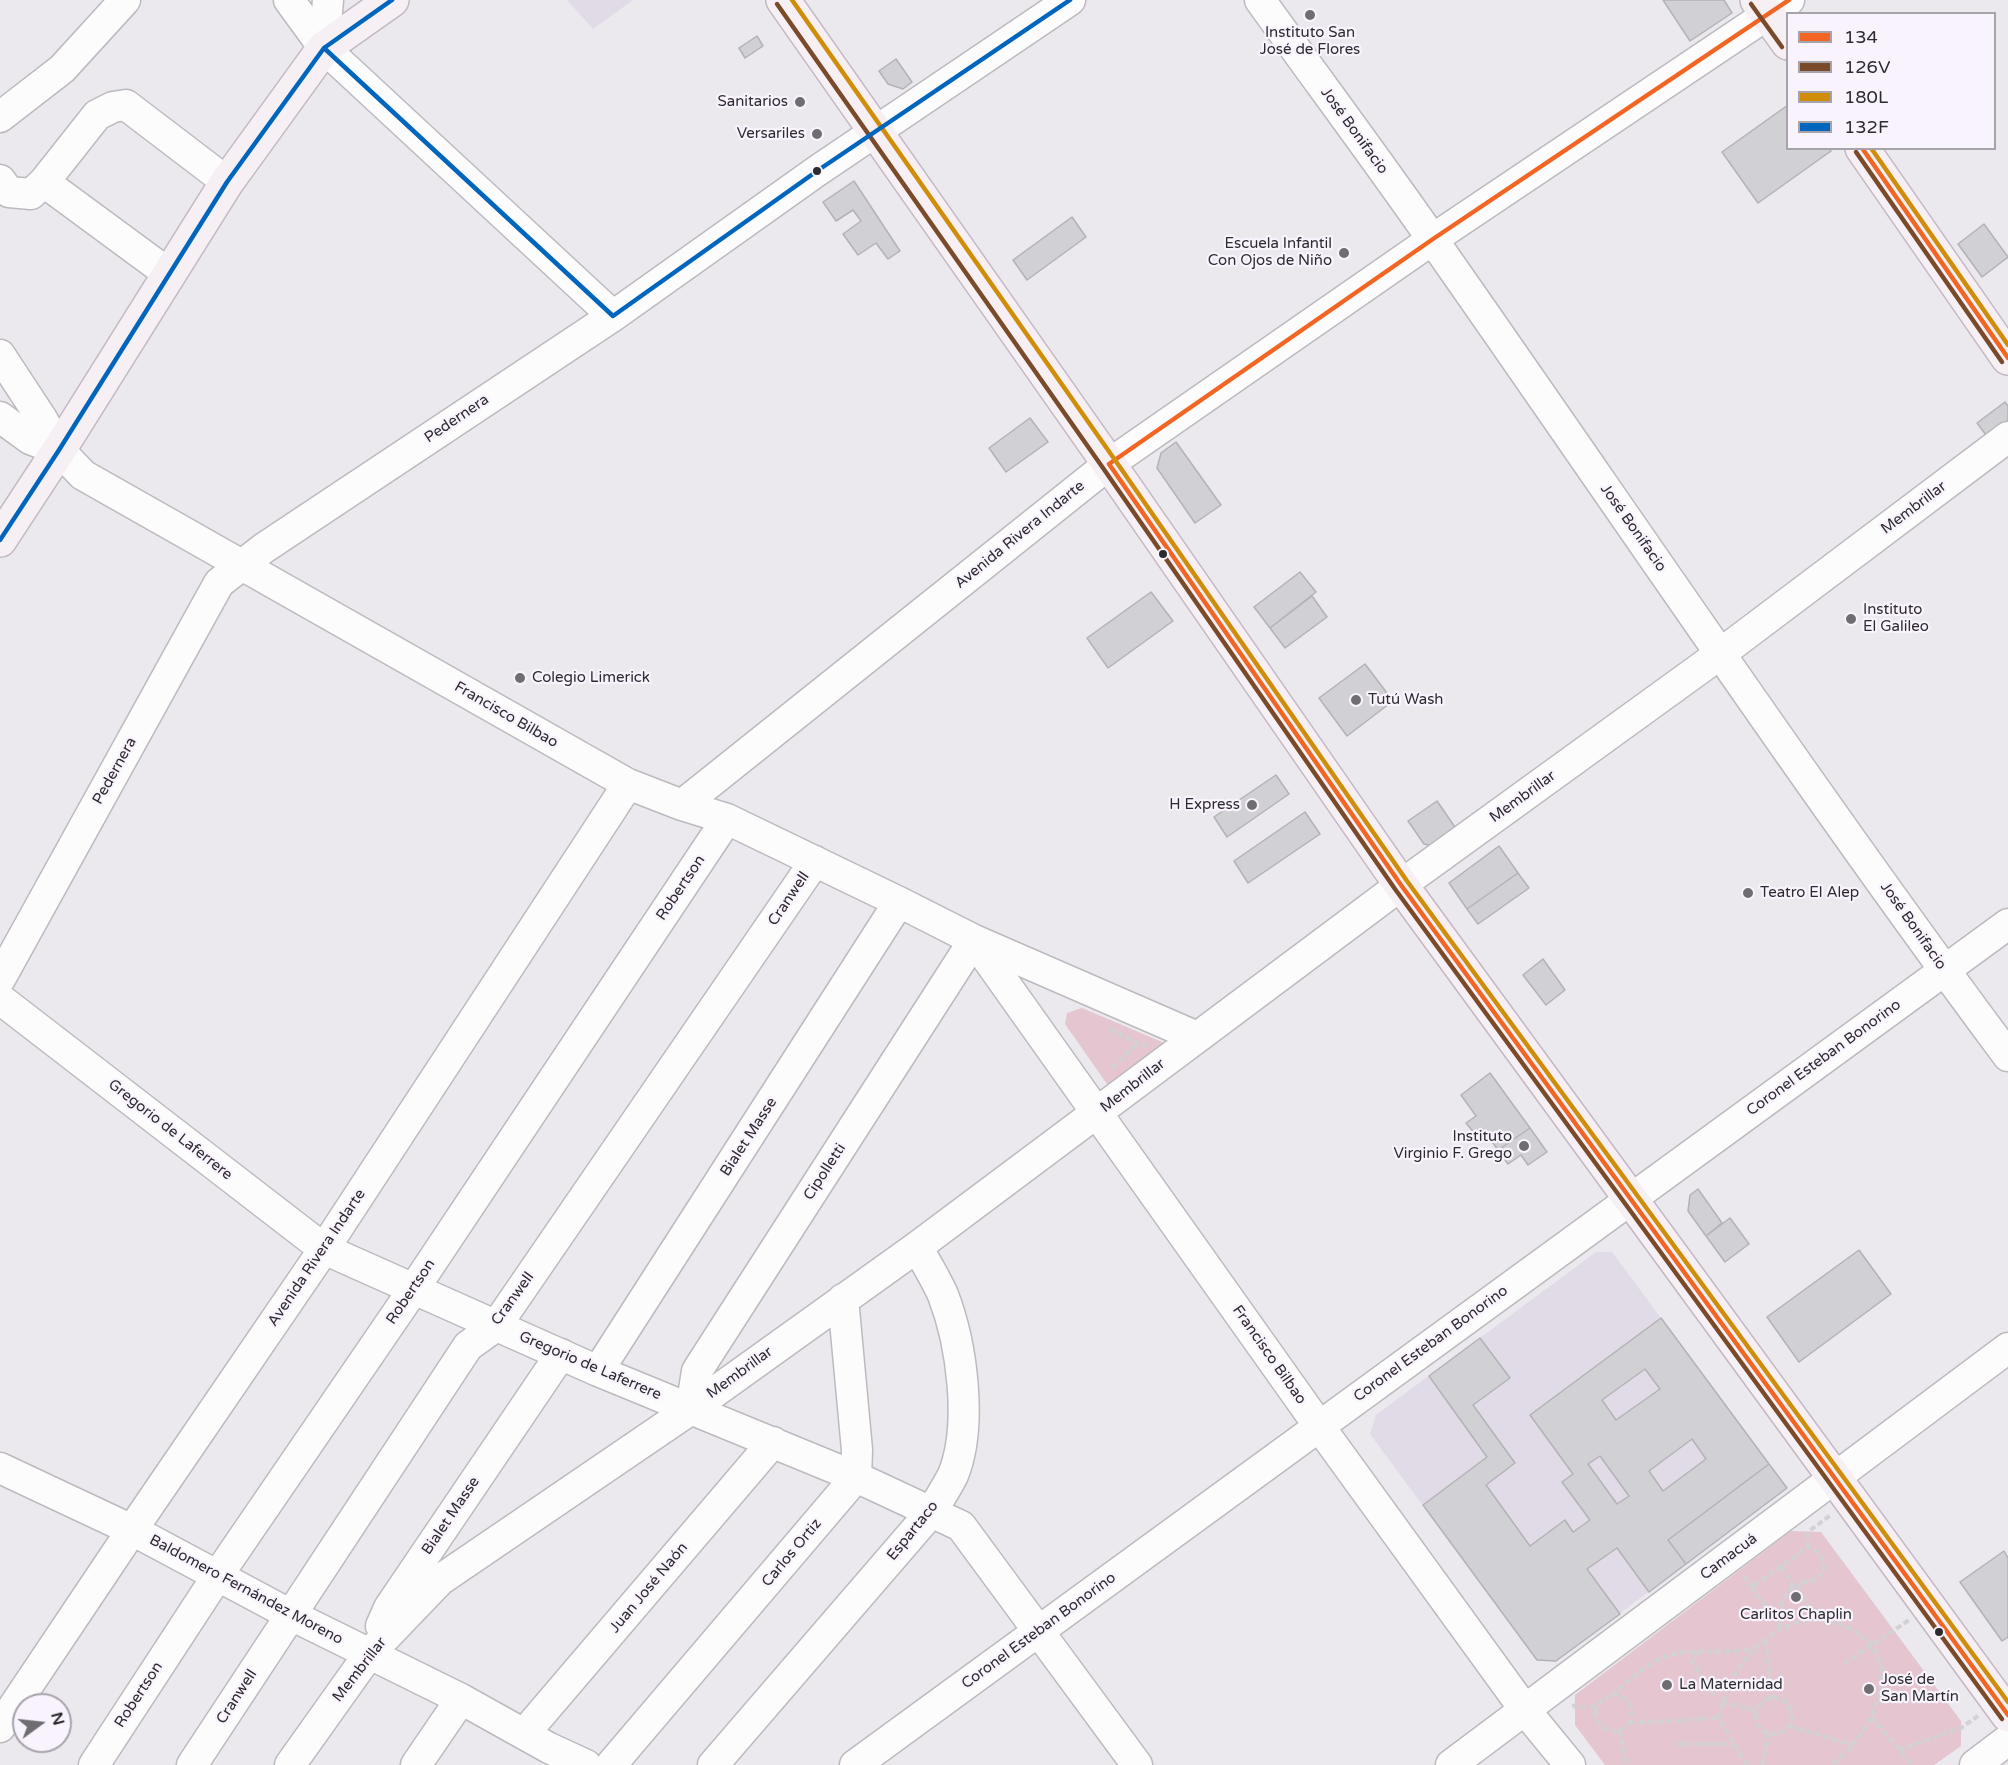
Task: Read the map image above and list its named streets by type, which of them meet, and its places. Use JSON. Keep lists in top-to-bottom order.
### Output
{
  "streets": {
    "street": [
      "José Bonifacio",
      "Pedernera",
      "Membrillar",
      "Avenida Rivera Indarte",
      "Francisco Bilbao",
      "Robertson",
      "Cranwell",
      "Coronel Esteban Bonorino",
      "Gregorio de Laferrere",
      "Bialet Masse",
      "Cipolletti",
      "Espartaco",
      "Carlos Ortiz",
      "Camacuá",
      "Juan José Naón",
      "Baldomero Fernández Moreno"
    ]
  },
  "crossings": [
    ["José Bonifacio", "Membrillar"],
    ["José Bonifacio", "Avenida Rivera Indarte"],
    ["José Bonifacio", "Coronel Esteban Bonorino"],
    ["Pedernera", "Francisco Bilbao"],
    ["Membrillar", "Francisco Bilbao"],
    ["Membrillar", "Gregorio de Laferrere"],
    ["Membrillar", "Bialet Masse"],
    ["Membrillar", "Cipolletti"],
    ["Membrillar", "Espartaco"],
    ["Membrillar", "Baldomero Fernández Moreno"],
    ["Avenida Rivera Indarte", "Francisco Bilbao"],
    ["Avenida Rivera Indarte", "Gregorio de Laferrere"],
    ["Avenida Rivera Indarte", "Baldomero Fernández Moreno"],
    ["Francisco Bilbao", "Robertson"],
    ["Francisco Bilbao", "Cranwell"],
    ["Francisco Bilbao", "Coronel Esteban Bonorino"],
    ["Francisco Bilbao", "Bialet Masse"],
    ["Francisco Bilbao", "Cipolletti"],
    ["Francisco Bilbao", "Camacuá"],
    ["Robertson", "Gregorio de Laferrere"],
    ["Robertson", "Baldomero Fernández Moreno"],
    ["Cranwell", "Gregorio de Laferrere"],
    ["Cranwell", "Baldomero Fernández Moreno"],
    ["Coronel Esteban Bonorino", "Gregorio de Laferrere"],
    ["Gregorio de Laferrere", "Bialet Masse"],
    ["Gregorio de Laferrere", "Cipolletti"],
    ["Gregorio de Laferrere", "Espartaco"],
    ["Gregorio de Laferrere", "Carlos Ortiz"],
    ["Gregorio de Laferrere", "Juan José Naón"],
    ["Bialet Masse", "Baldomero Fernández Moreno"],
    ["Juan José Naón", "Baldomero Fernández Moreno"]
  ],
  "places": [
    "Instituto San José de Flores",
    "Sanitarios",
    "Versariles",
    "Escuela Infantil Con Ojos de Niño",
    "Instituto El Galileo",
    "Colegio Limerick",
    "Tutú Wash",
    "H Express",
    "Teatro El Alep",
    "Instituto Virginio F. Grego",
    "Carlitos Chaplin",
    "La Maternidad",
    "José de San Martín"
  ],
  "lines": [
    "transit line 134",
    "transit line 180L",
    "transit line 132F",
    "transit line 126V"
  ],
  "legend": [
    "134",
    "126V",
    "180L",
    "132F"
  ],
  "north": "right"
}
